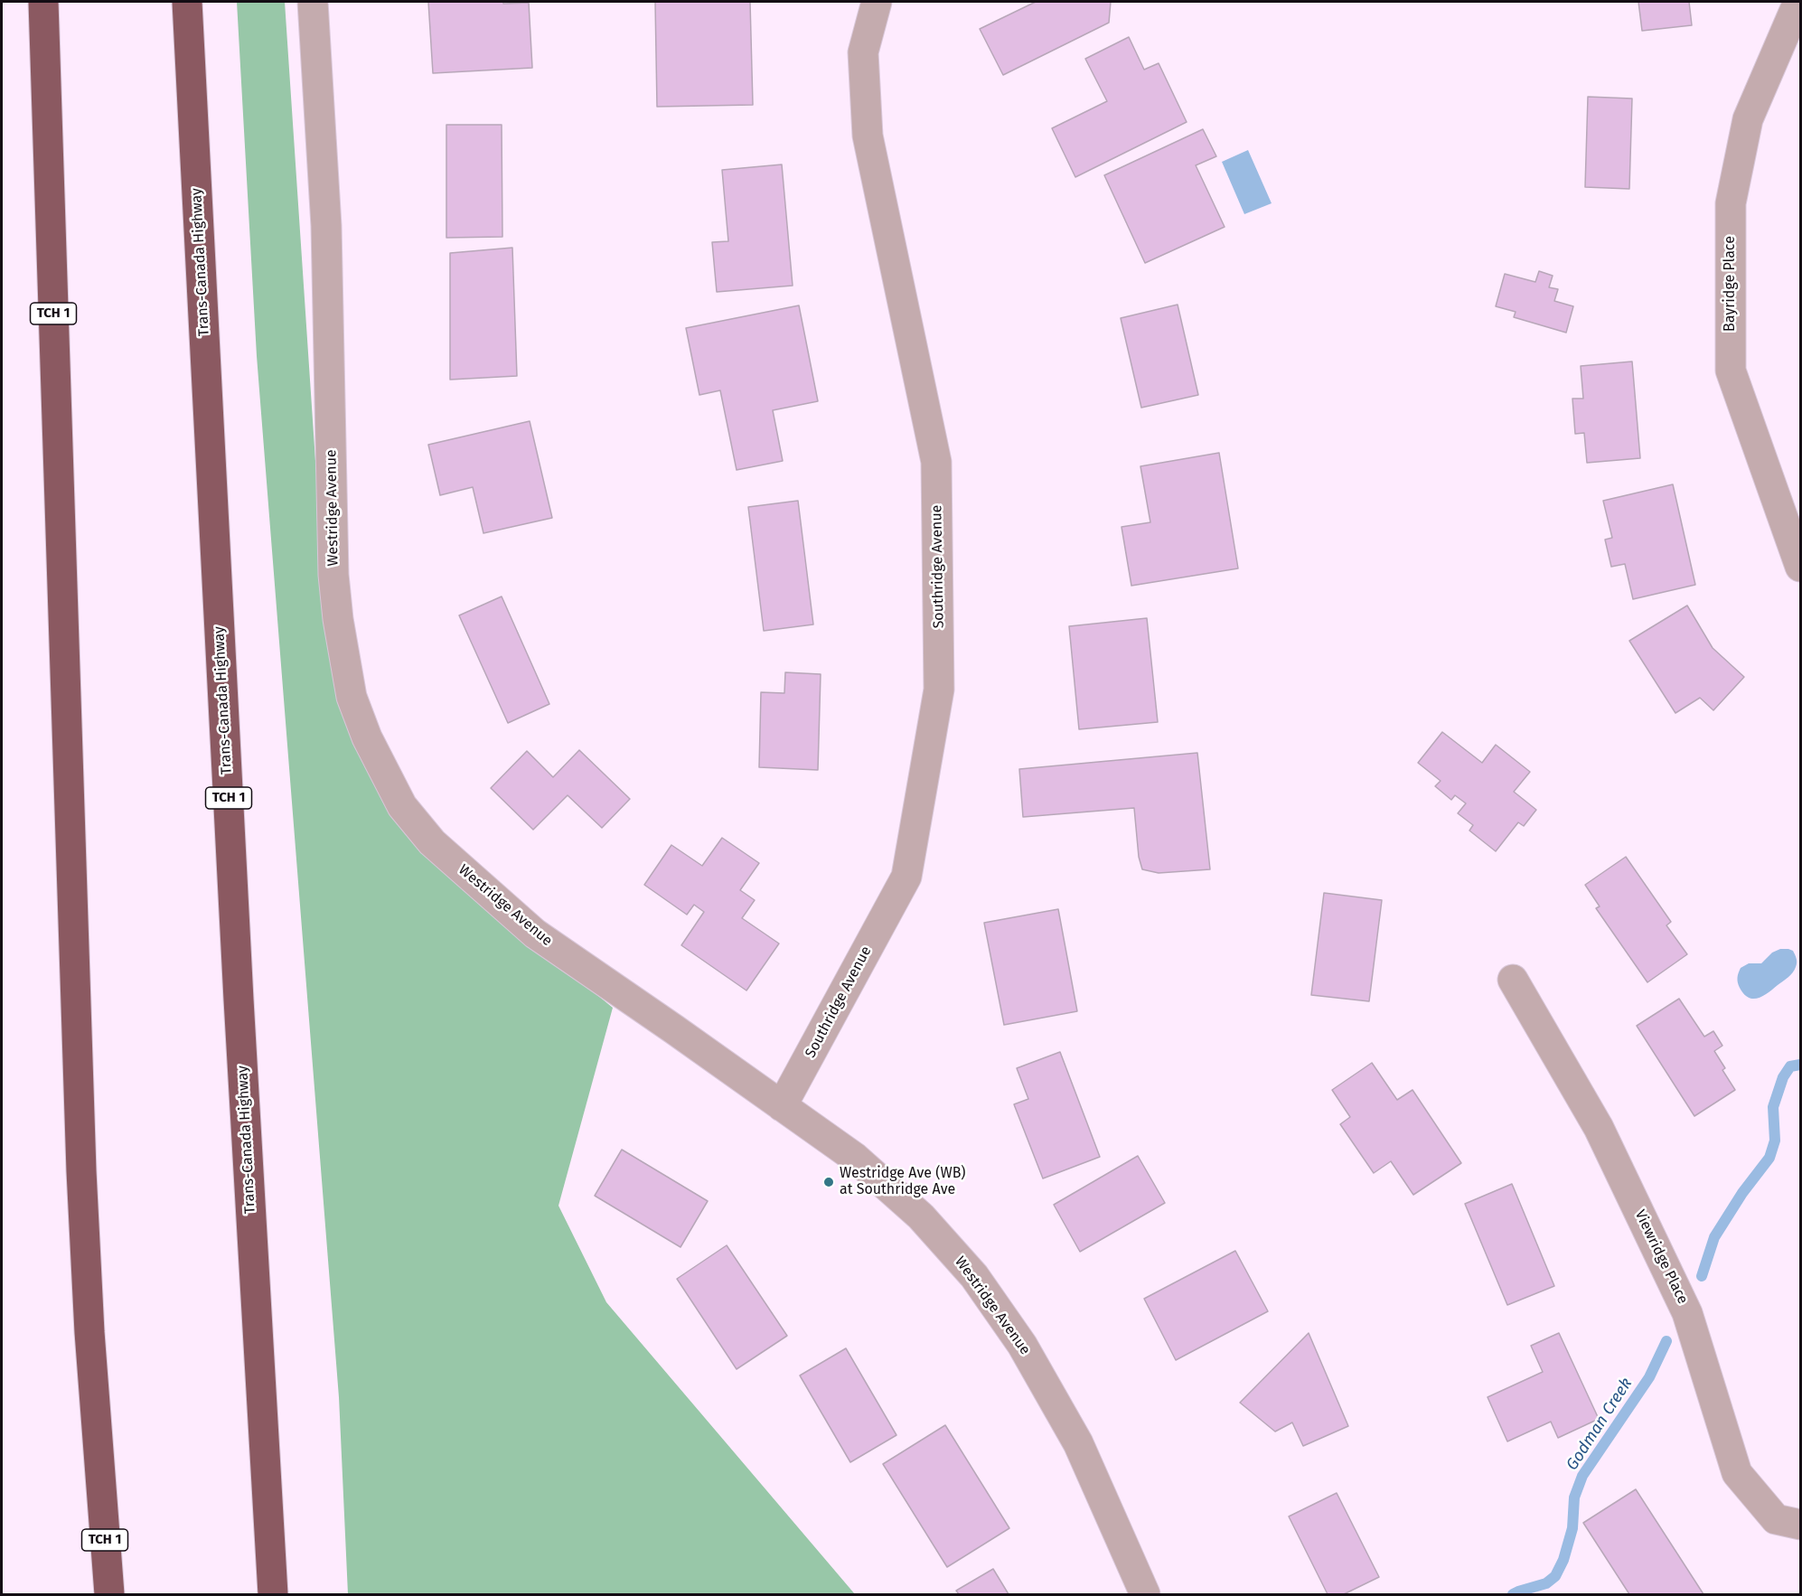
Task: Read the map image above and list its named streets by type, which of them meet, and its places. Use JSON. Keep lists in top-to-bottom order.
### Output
{
  "streets": {
    "highway": ["Trans-Canada Highway", "TCH 1"],
    "street": [
      "Bayridge Place",
      "Westridge Avenue",
      "Southridge Avenue",
      "Viewridge Place"
    ]
  },
  "crossings": [
    ["Westridge Avenue", "Southridge Avenue"]
  ],
  "water": ["Godman Creek"],
  "places": ["Westridge Ave (WB) at Southridge Ave"]
}
